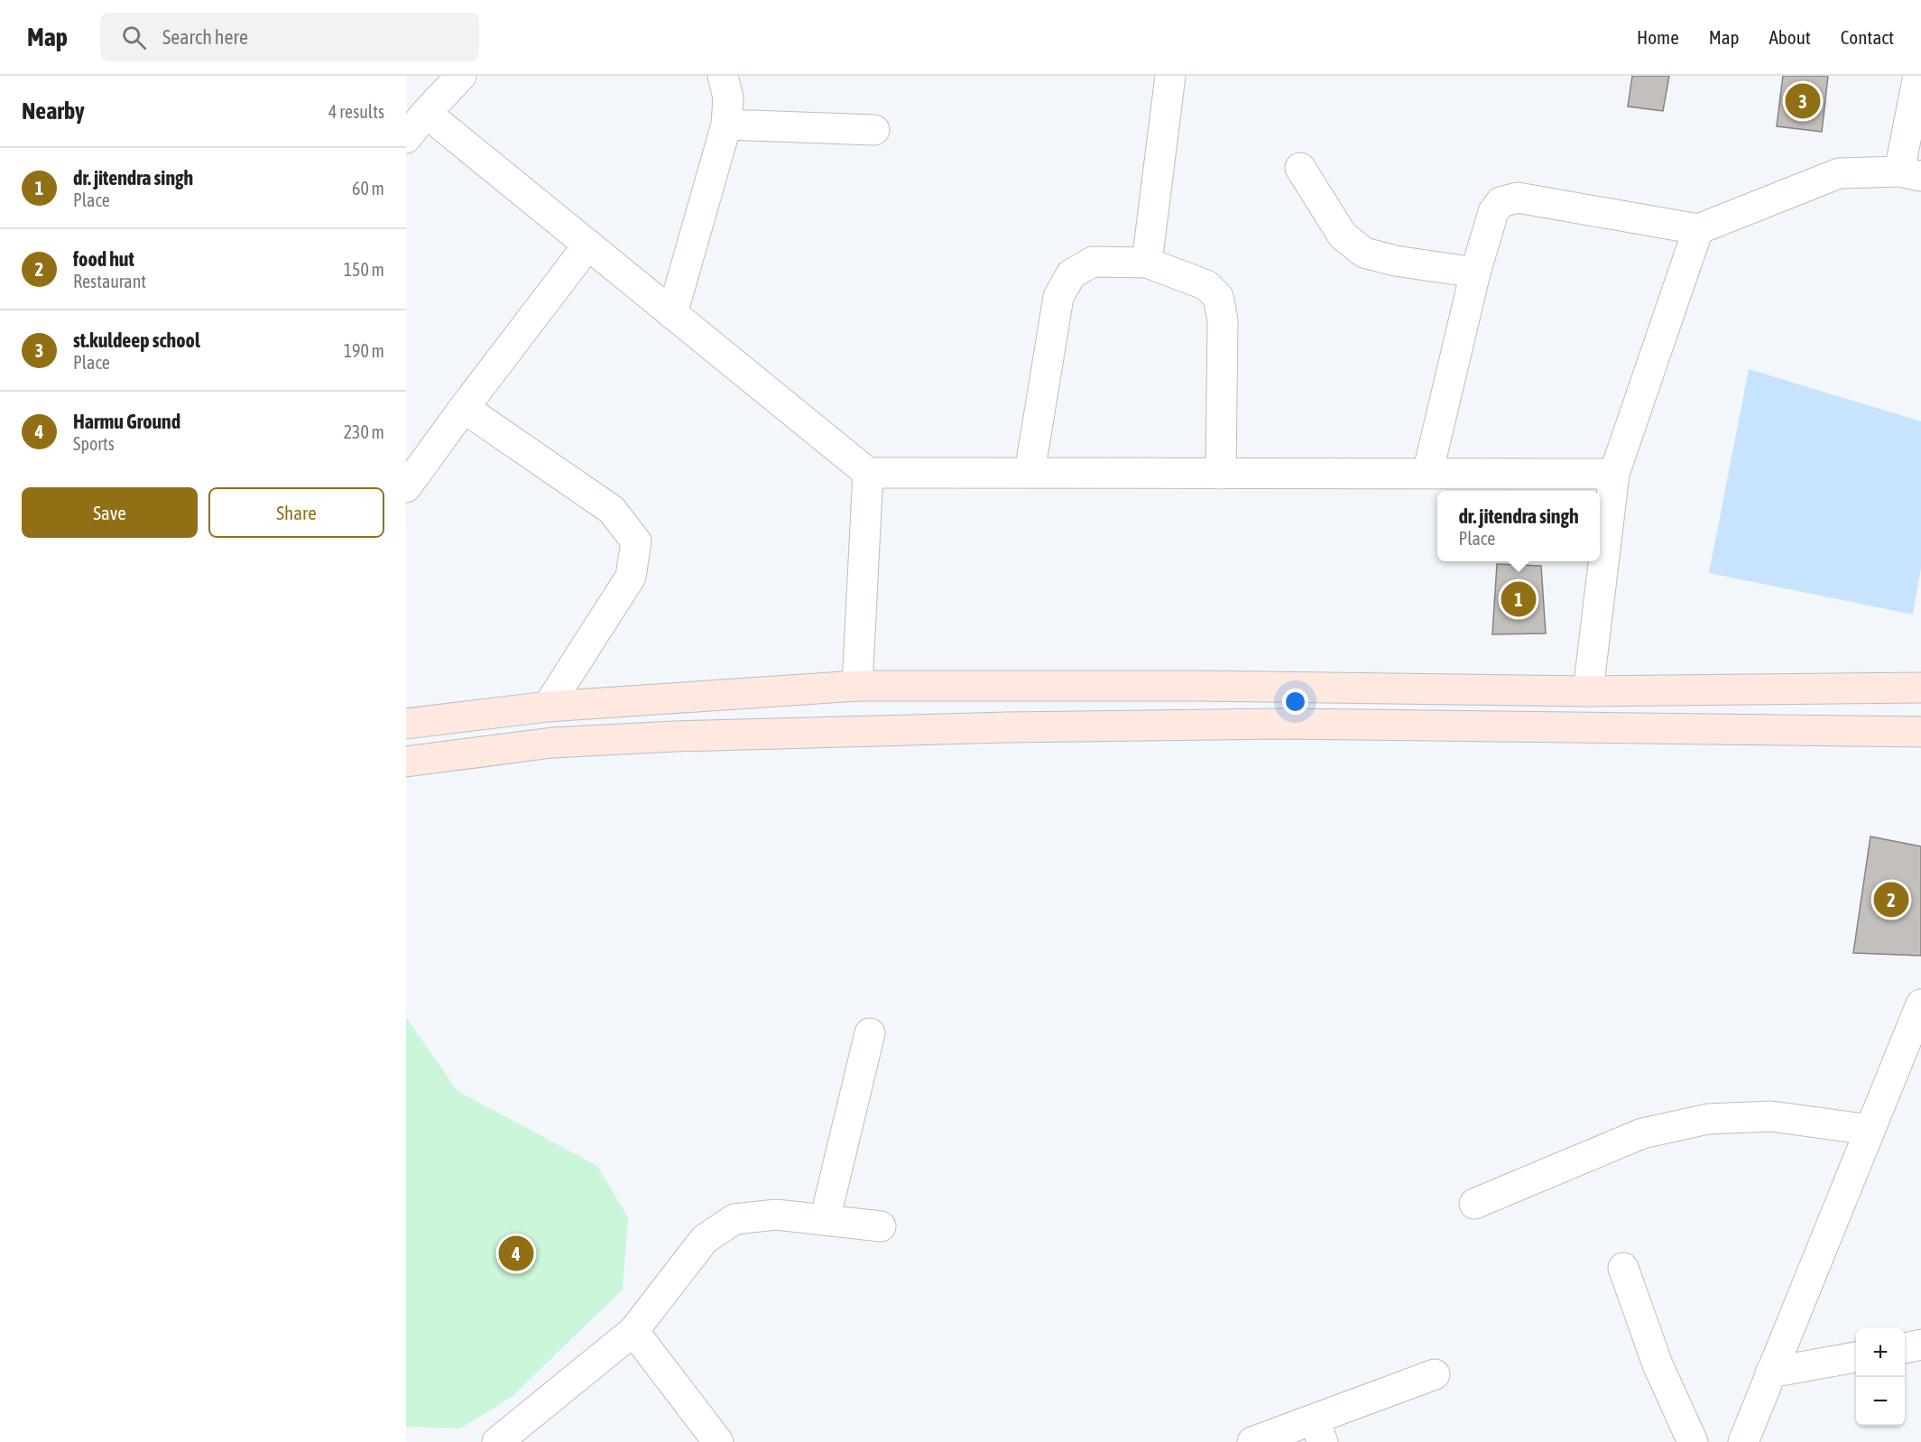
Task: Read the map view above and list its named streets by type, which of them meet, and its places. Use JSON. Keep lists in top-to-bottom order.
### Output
{
  "page": {
    "header": "Map",
    "search": "Search here",
    "nav": [
      "Home",
      "Map",
      "About",
      "Contact"
    ],
    "heading": ["Nearby", "4 results"],
    "pins": [
      "3",
      "1",
      "2",
      "4"
    ],
    "list": [
      {
        "mark": "1",
        "name": "dr. jitendra singh",
        "note": "Place",
        "value": "60 m"
      },
      {
        "mark": "2",
        "name": "food hut",
        "note": "Restaurant",
        "value": "150 m"
      },
      {
        "mark": "3",
        "name": "st.kuldeep school",
        "note": "Place",
        "value": "190 m"
      },
      {
        "mark": "4",
        "name": "Harmu Ground",
        "note": "Sports",
        "value": "230 m"
      }
    ],
    "buttons": ["Save", "Share"],
    "popup": ["dr. jitendra singh", "Place"],
    "map_buttons": ["+", "−"]
  }
}
